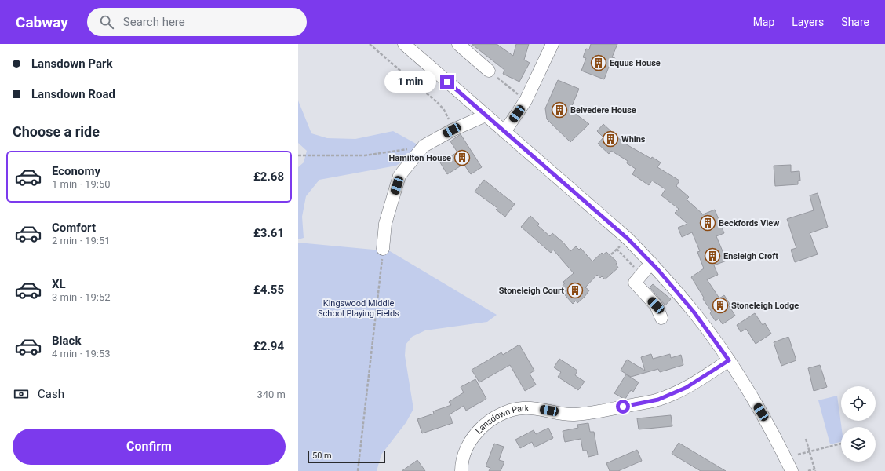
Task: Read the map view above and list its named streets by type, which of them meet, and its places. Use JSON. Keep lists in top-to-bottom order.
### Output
{
  "streets": {
    "street": ["Lansdown Park"]
  },
  "parks": ["Kingswood Middle School Playing Fields"],
  "places": {
    "building": [
      "Equus House",
      "Belvedere House",
      "Whins",
      "Hamilton House",
      "Beckfords View",
      "Ensleigh Croft",
      "Stoneleigh Court",
      "Stoneleigh Lodge"
    ]
  },
  "scale_bar": "50 m",
  "page": {
    "header": "Cabway",
    "search": "Search here",
    "nav": ["Map", "Layers", "Share"],
    "banner": ["Lansdown Park", "Lansdown Road"],
    "bubble": "1 min",
    "heading": "Choose a ride",
    "list": [
      {
        "name": "Economy",
        "note": "1 min · 19:50",
        "value": "£2.68"
      },
      {
        "name": "Comfort",
        "note": "2 min · 19:51",
        "value": "£3.61"
      },
      {
        "name": "XL",
        "note": "3 min · 19:52",
        "value": "£4.55"
      },
      {
        "name": "Black",
        "note": "4 min · 19:53",
        "value": "£2.94"
      }
    ],
    "pay": ["Cash", "340 m"],
    "buttons": "Confirm",
    "scale": "50 m"
  }
}
